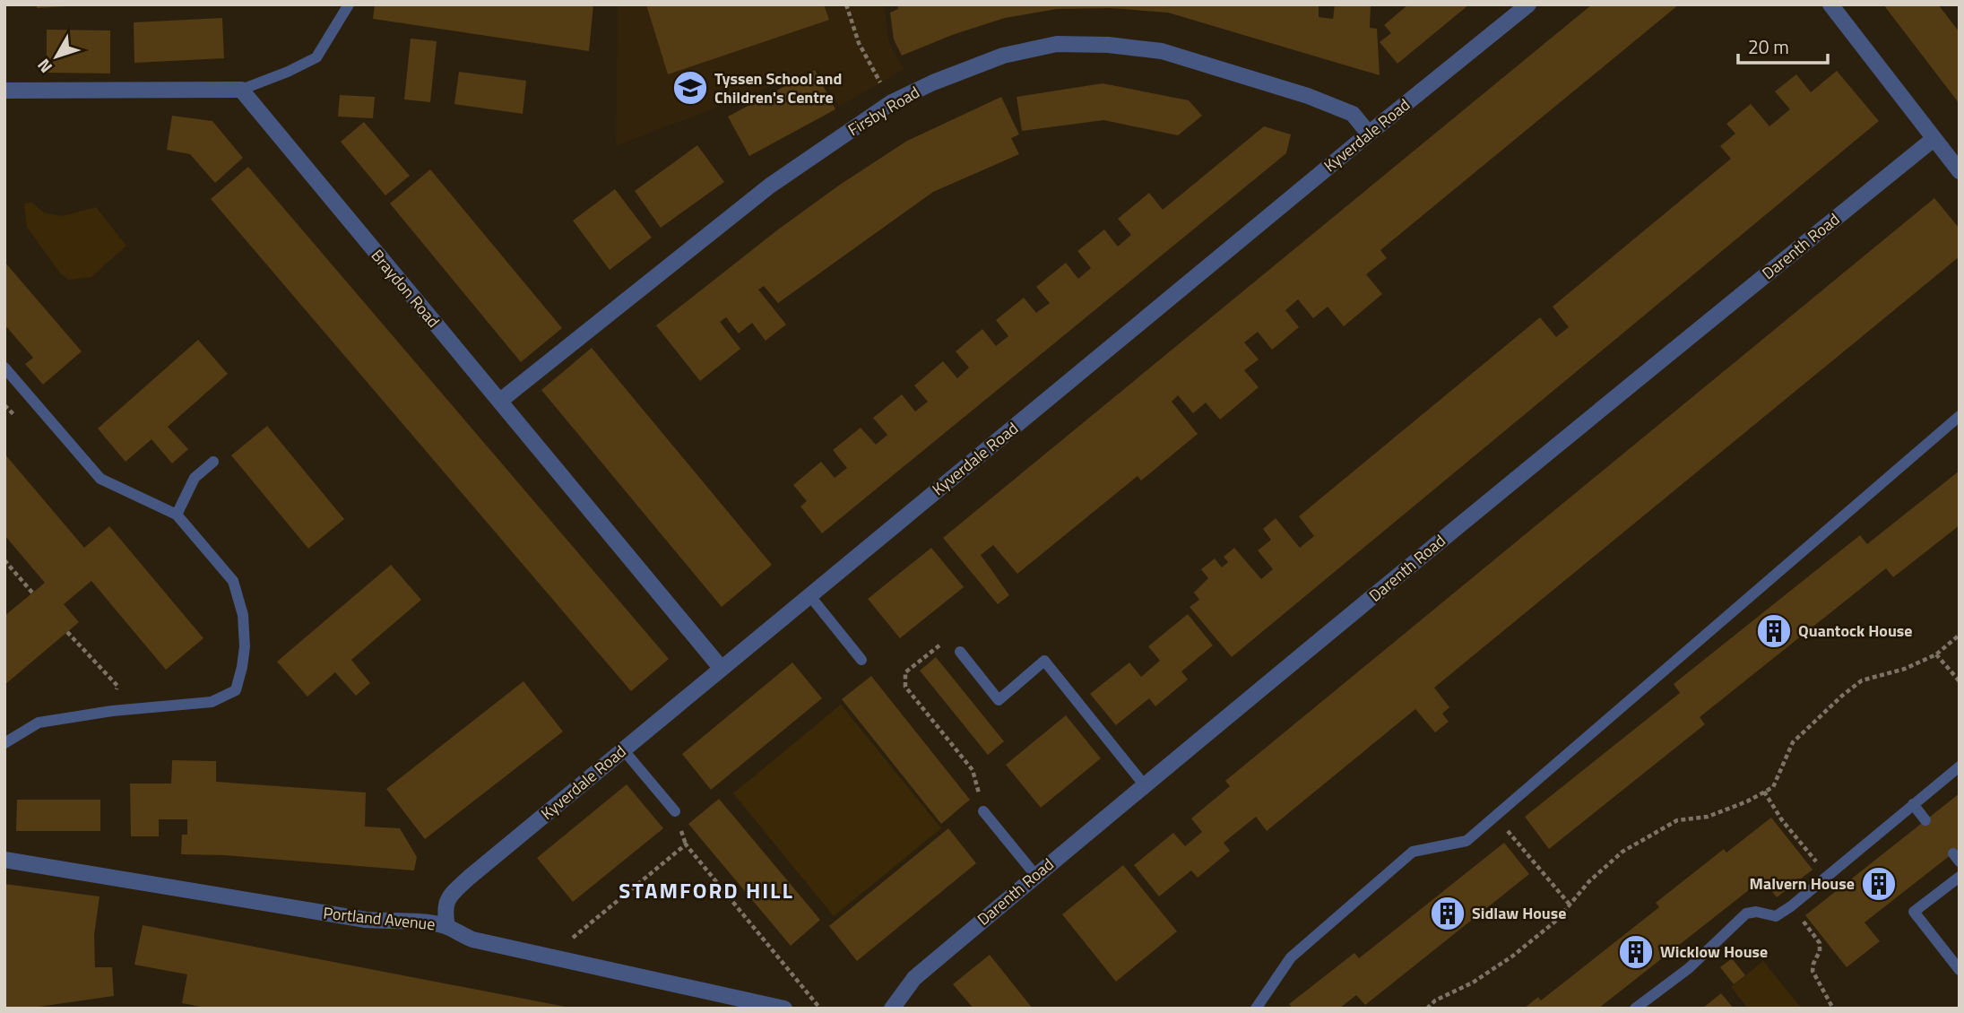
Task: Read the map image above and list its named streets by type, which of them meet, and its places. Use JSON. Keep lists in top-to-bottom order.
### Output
{
  "streets": {
    "street": [
      "Firsby Road",
      "Kyverdale Road",
      "Darenth Road",
      "Braydon Road",
      "Portland Avenue"
    ]
  },
  "crossings": [
    ["Firsby Road", "Kyverdale Road"],
    ["Firsby Road", "Braydon Road"],
    ["Kyverdale Road", "Braydon Road"],
    ["Kyverdale Road", "Portland Avenue"]
  ],
  "districts": ["STAMFORD HILL"],
  "places": {
    "school or university": ["Tyssen School and Children's Centre"],
    "building": [
      "Quantock House",
      "Malvern House",
      "Sidlaw House",
      "Wicklow House"
    ]
  },
  "scale_bar": "20 m",
  "north": "bottom left"
}
